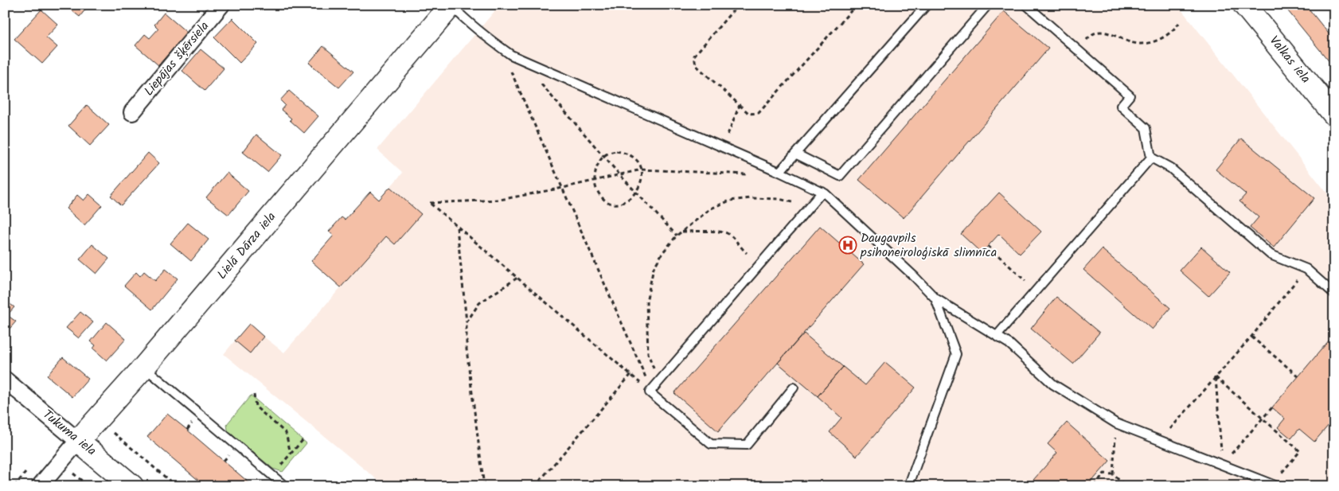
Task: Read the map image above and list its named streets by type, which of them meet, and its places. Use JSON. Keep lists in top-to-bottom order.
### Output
{
  "streets": {
    "street": [
      "Liepājas šķērsiela",
      "Valkas iela",
      "Lielā Dārza iela",
      "Tukuma iela"
    ]
  },
  "crossings": [
    ["Lielā Dārza iela", "Tukuma iela"]
  ],
  "places": {
    "hospital": ["Daugavpils psihoneiroloģiskā slimnīca"]
  }
}
